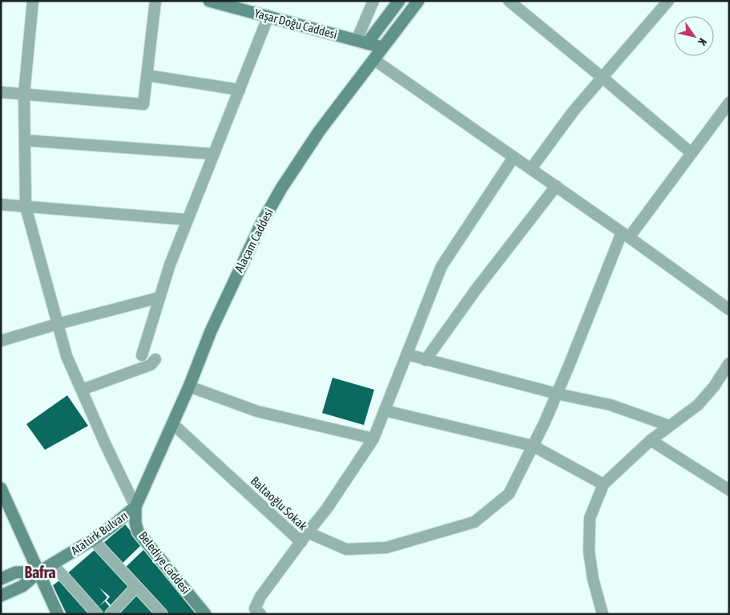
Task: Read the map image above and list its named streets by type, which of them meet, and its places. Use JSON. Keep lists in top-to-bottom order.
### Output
{
  "streets": {
    "main road": [
      "Yaşar Doğu Caddesi",
      "Alaçam Caddesi",
      "Atatürk Bulvarı",
      "Belediye Caddesi"
    ],
    "street": ["Baltaoğlu Sokak"]
  },
  "crossings": [
    ["Yaşar Doğu Caddesi", "Alaçam Caddesi"],
    ["Alaçam Caddesi", "Baltaoğlu Sokak"],
    ["Alaçam Caddesi", "Atatürk Bulvarı"],
    ["Alaçam Caddesi", "Belediye Caddesi"],
    ["Atatürk Bulvarı", "Belediye Caddesi"]
  ],
  "districts": ["Bafra"],
  "north": "bottom right"
}
